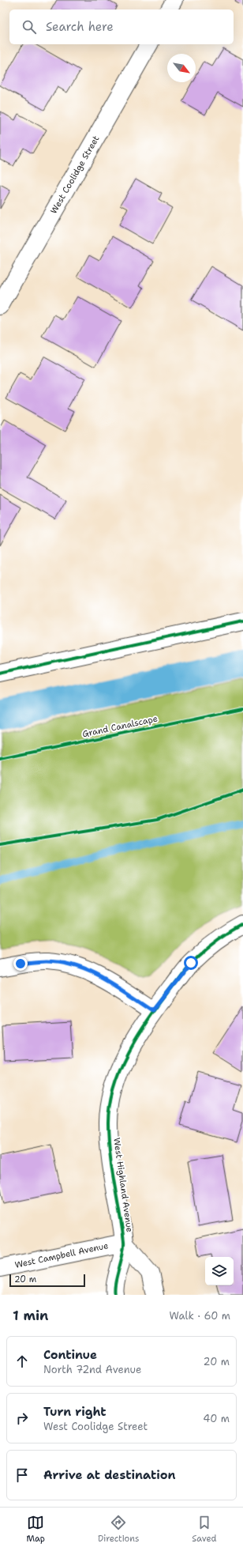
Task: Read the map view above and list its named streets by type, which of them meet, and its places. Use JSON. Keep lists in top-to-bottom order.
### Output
{
  "streets": {
    "street": ["West Coolidge Street", "West Highland Avenue", "West Campbell Avenue"],
    "cycle path": ["Grand Canalscape"]
  },
  "crossings": [
    ["West Highland Avenue", "West Campbell Avenue"]
  ],
  "scale_bar": "20 m",
  "north": "bottom right",
  "page": {
    "search": "Search here",
    "scale": "20 m",
    "heading": ["1 min", "Walk · 60 m"],
    "list": [
      ["Continue", "North 72nd Avenue", "20 m"],
      ["Turn right", "West Coolidge Street", "40 m"],
      "Arrive at destination"
    ],
    "nav": ["Map", "Directions", "Saved"]
  }
}
